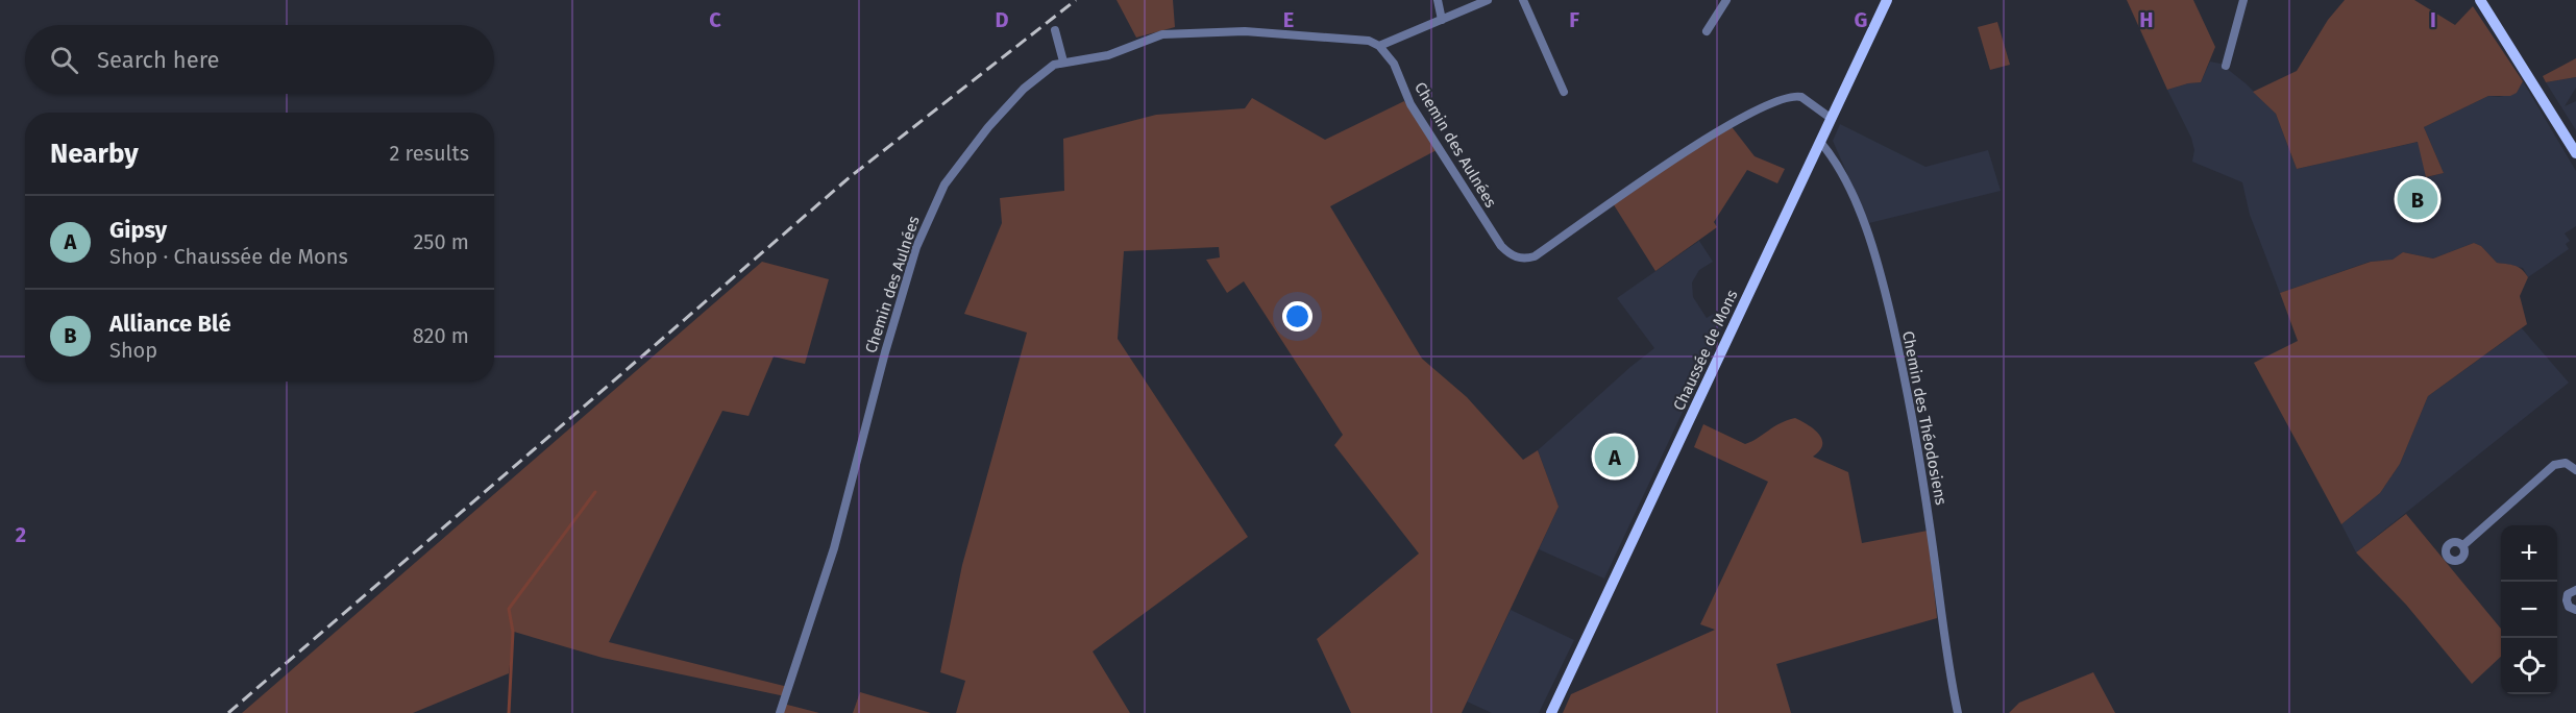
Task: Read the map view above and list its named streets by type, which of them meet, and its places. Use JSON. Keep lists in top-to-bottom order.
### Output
{
  "streets": {
    "main road": ["Chaussée de Mons"],
    "street": ["Chemin des Aulnées", "Chemin des Théodosiens"]
  },
  "crossings": [
    ["Chemin des Aulnées", "Chaussée de Mons"],
    ["Chaussée de Mons", "Chemin des Théodosiens"]
  ],
  "page": {
    "search": "Search here",
    "heading": ["Nearby", "2 results"],
    "pins": ["B", "A"],
    "list": [
      {
        "mark": "A",
        "name": "Gipsy",
        "note": "Shop · Chaussée de Mons",
        "value": "250 m"
      },
      {
        "mark": "B",
        "name": "Alliance Blé",
        "note": "Shop",
        "value": "820 m"
      }
    ],
    "map_buttons": ["+", "−"]
  },
  "grid": {
    "columns": [
      "C",
      "D",
      "E",
      "F",
      "G",
      "H",
      "I"
    ],
    "rows": ["2"]
  }
}
